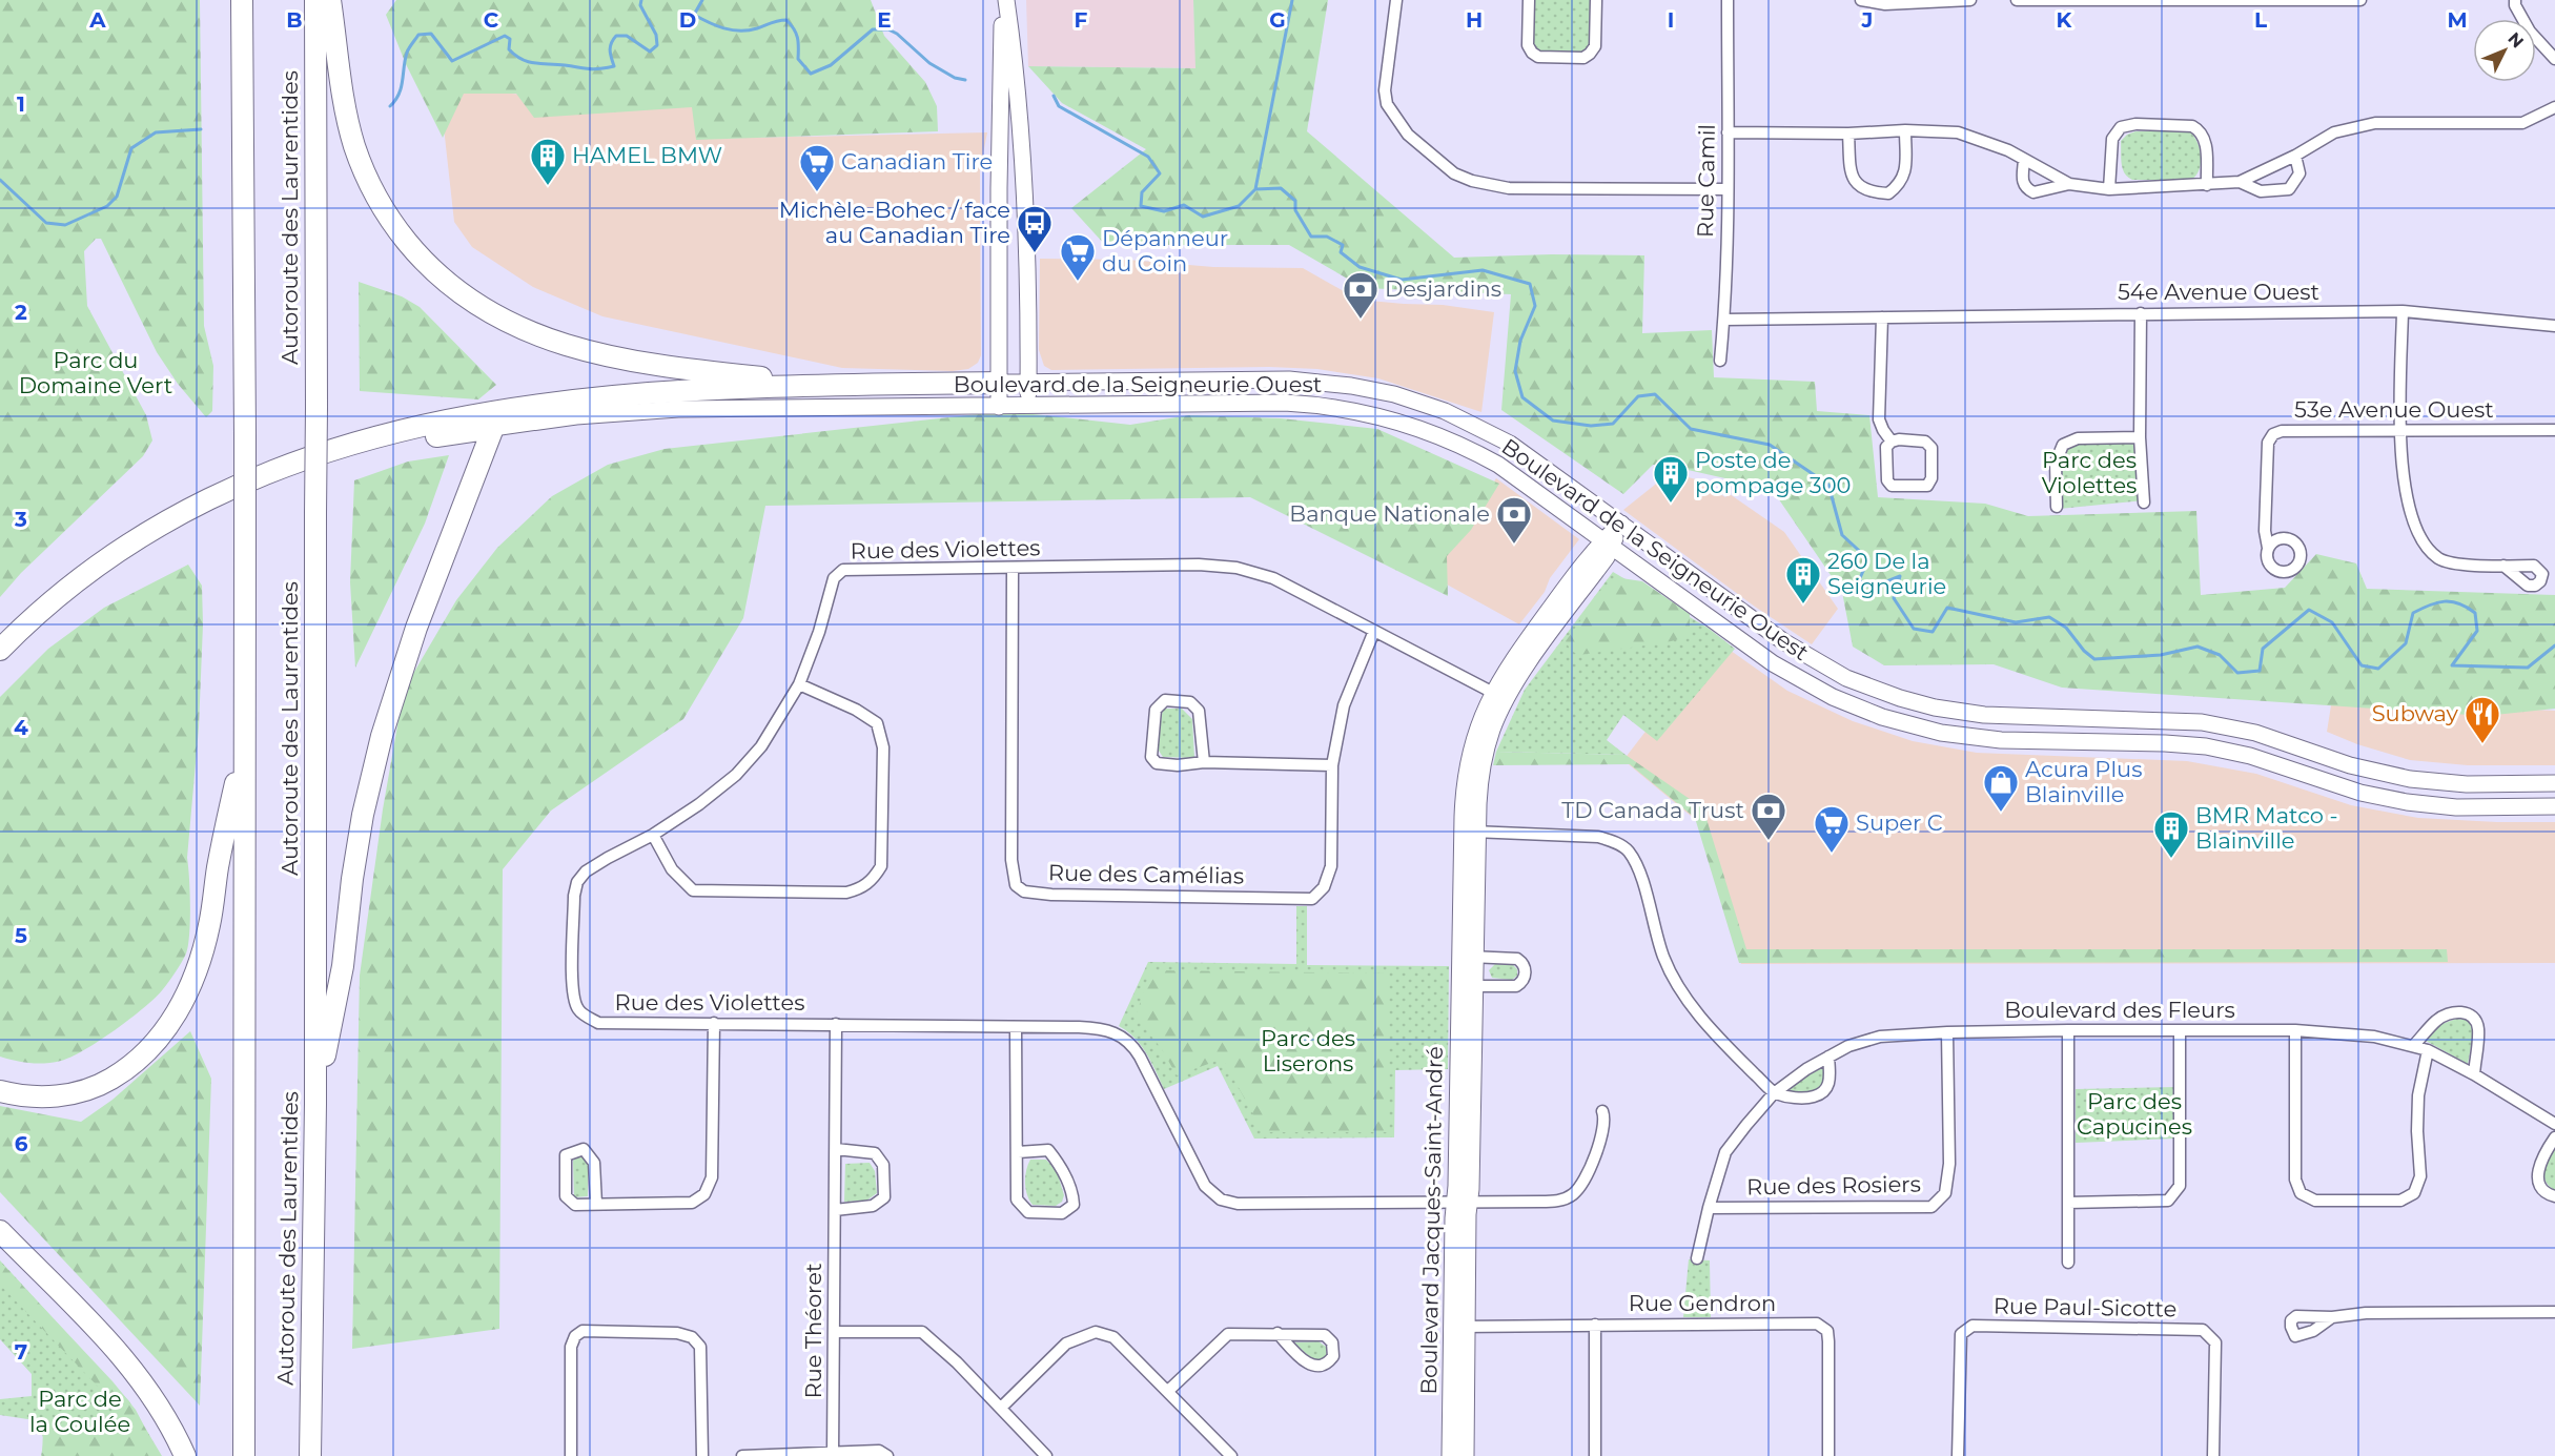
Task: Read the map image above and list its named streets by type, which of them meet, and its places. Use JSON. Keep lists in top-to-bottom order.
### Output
{
  "streets": {
    "highway": ["Autoroute des Laurentides"],
    "main road": ["Boulevard de la Seigneurie Ouest", "Boulevard Jacques-Saint-André"],
    "street": [
      "Rue Camil",
      "54e Avenue Ouest",
      "53e Avenue Ouest",
      "Rue des Violettes",
      "Rue des Camélias",
      "Boulevard des Fleurs",
      "Rue des Rosiers",
      "Rue Gendron",
      "Rue Paul-Sicotte",
      "Rue Théoret"
    ]
  },
  "crossings": [
    ["Rue Camil", "54e Avenue Ouest"],
    ["Boulevard de la Seigneurie Ouest", "Boulevard Jacques-Saint-André"],
    ["Rue des Violettes", "Rue des Camélias"],
    ["Rue des Violettes", "Boulevard Jacques-Saint-André"],
    ["Rue des Violettes", "Rue Théoret"],
    ["Boulevard des Fleurs", "Rue des Rosiers"],
    ["Boulevard Jacques-Saint-André", "Rue Gendron"]
  ],
  "parks": [
    "Parc du Domaine Vert",
    "Parc des Violettes",
    "Parc des Liserons",
    "Parc des Capucines",
    "Parc de la Coulée"
  ],
  "places": {
    "building": [
      "HAMEL BMW",
      "Poste de pompage 300",
      "260 De la Seigneurie",
      "BMR Matco - Blainville"
    ],
    "supermarket": ["Canadian Tire", "Dépanneur du Coin", "Super C"],
    "bus stop": ["Michèle-Bohec / face au Canadian Tire"],
    "bank": ["Desjardins", "Banque Nationale", "TD Canada Trust"],
    "restaurant": ["Subway"],
    "shop": ["Acura Plus Blainville"]
  },
  "north": "top right",
  "grid": {
    "columns": [
      "A",
      "B",
      "C",
      "D",
      "E",
      "F",
      "G",
      "H",
      "I",
      "J",
      "K",
      "L",
      "M"
    ],
    "rows": [
      "1",
      "2",
      "3",
      "4",
      "5",
      "6",
      "7"
    ]
  }
}
